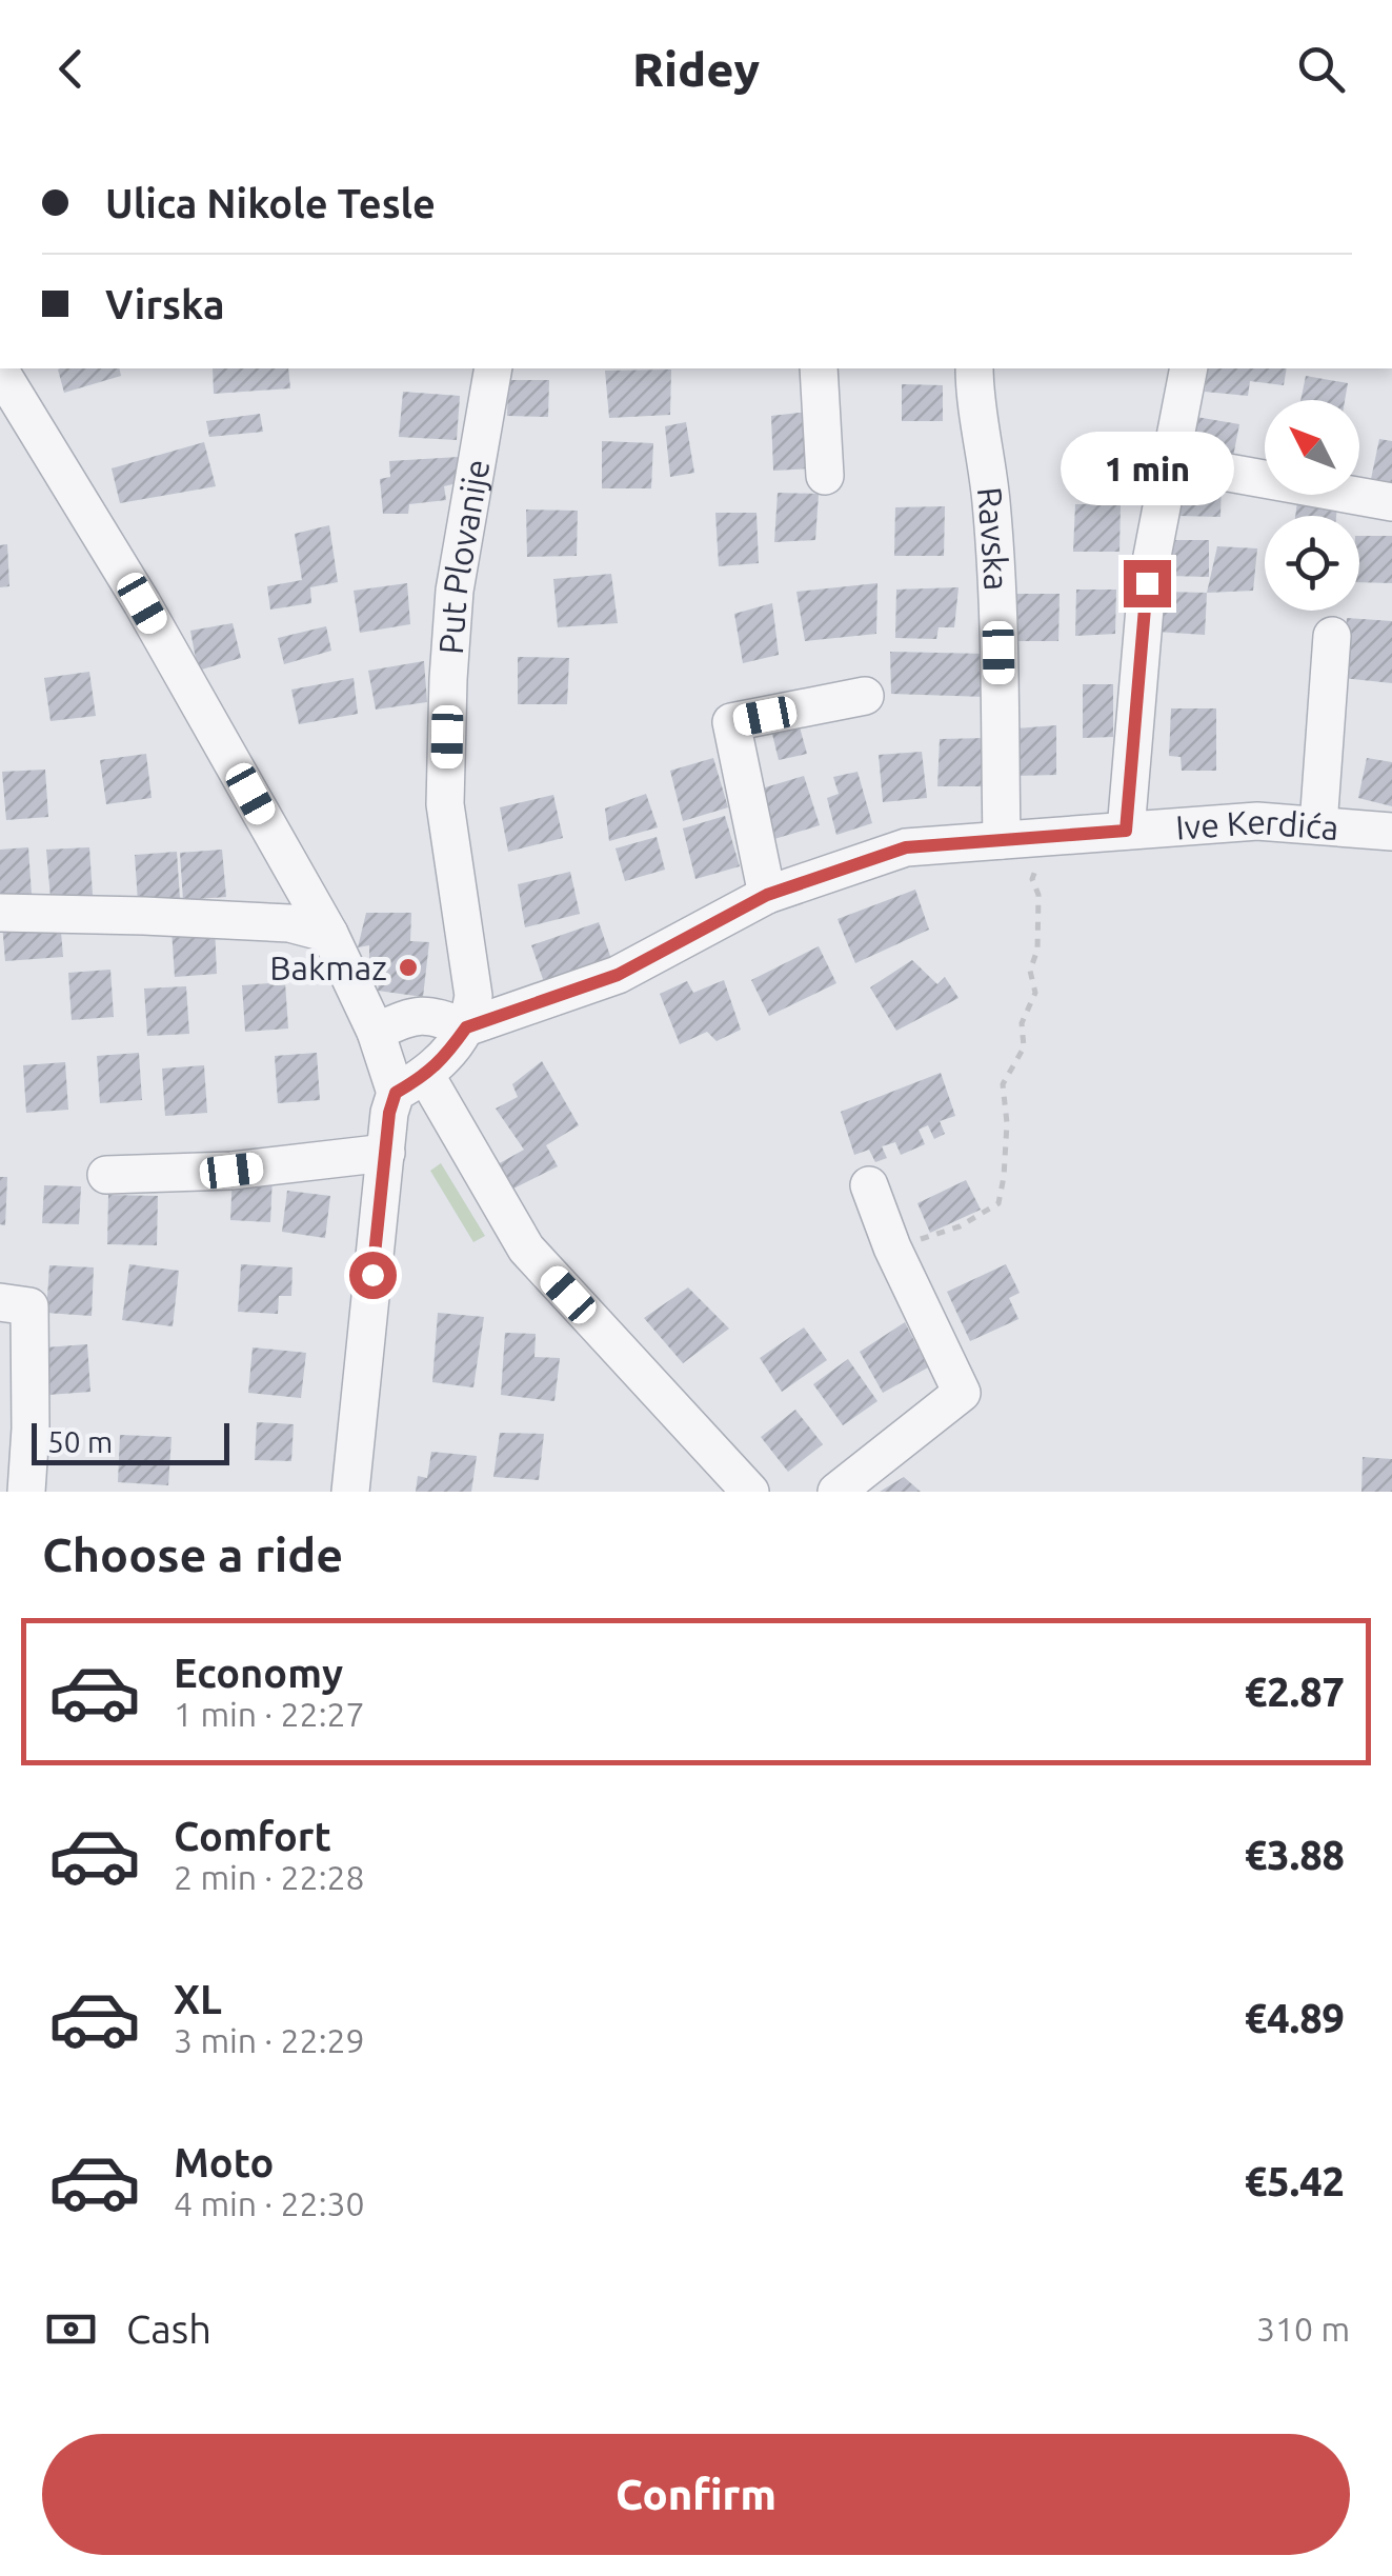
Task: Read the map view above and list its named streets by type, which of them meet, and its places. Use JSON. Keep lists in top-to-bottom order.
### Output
{
  "streets": {
    "street": ["Ravska", "Put Plovanije", "Ive Kerdića"]
  },
  "crossings": [
    ["Ravska", "Ive Kerdića"],
    ["Put Plovanije", "Ive Kerdića"]
  ],
  "places": ["Bakmaz"],
  "scale_bar": "50 m",
  "north": "top left",
  "page": {
    "header": "Ridey",
    "banner": ["Ulica Nikole Tesle", "Virska"],
    "bubble": "1 min",
    "scale": "50 m",
    "heading": "Choose a ride",
    "list": [
      {
        "name": "Economy",
        "note": "1 min · 22:27",
        "value": "€2.87"
      },
      {
        "name": "Comfort",
        "note": "2 min · 22:28",
        "value": "€3.88"
      },
      {
        "name": "XL",
        "note": "3 min · 22:29",
        "value": "€4.89"
      },
      {
        "name": "Moto",
        "note": "4 min · 22:30",
        "value": "€5.42"
      }
    ],
    "pay": ["Cash", "310 m"],
    "buttons": "Confirm"
  }
}
